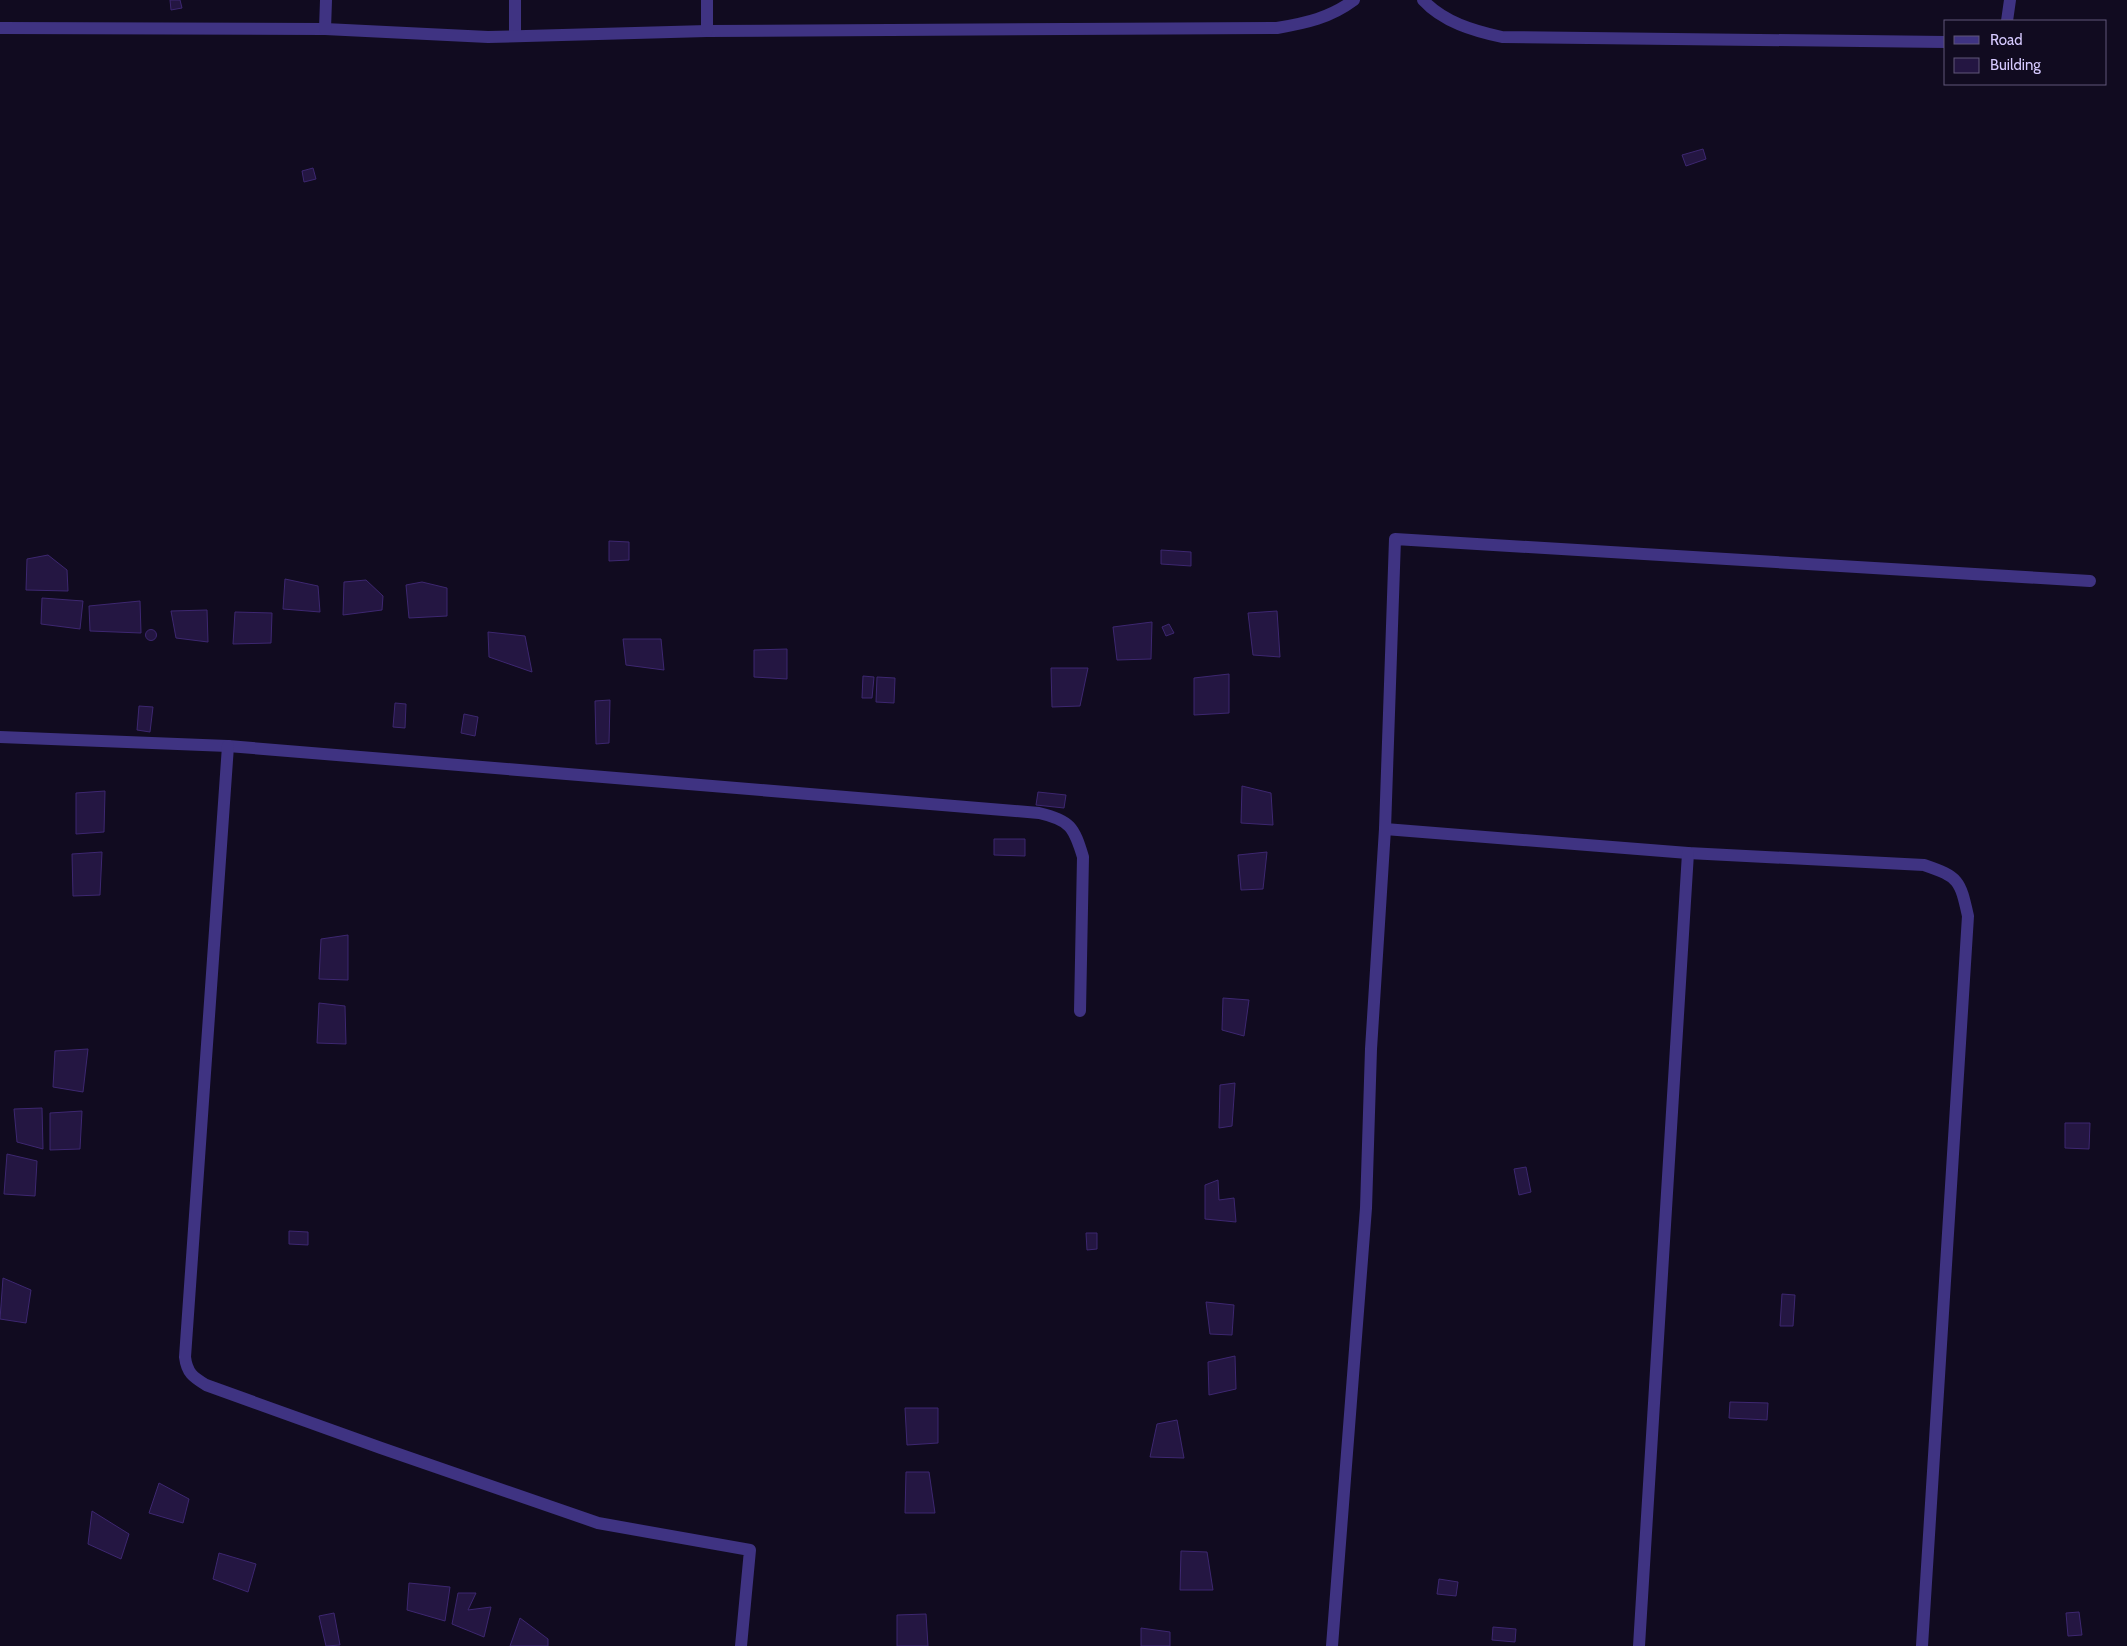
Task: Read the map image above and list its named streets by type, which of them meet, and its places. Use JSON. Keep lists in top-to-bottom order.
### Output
{
  "legend": ["Road", "Building"]
}
